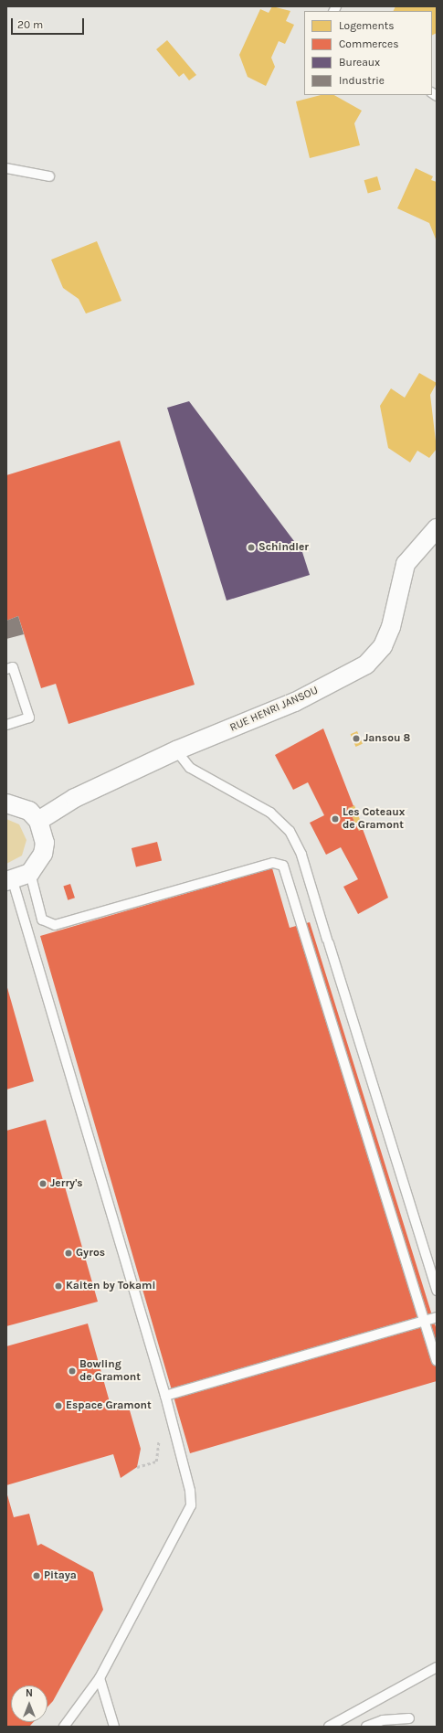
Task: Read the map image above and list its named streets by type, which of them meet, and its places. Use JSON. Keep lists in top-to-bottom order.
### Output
{
  "streets": {
    "street": ["RUE HENRI JANSOU"]
  },
  "places": [
    "Schindler",
    "Jansou 8",
    "Les Coteaux de Gramont",
    "Jerry's",
    "Gyros",
    "Kaiten by Tokami",
    "Bowling de Gramont",
    "Espace Gramont",
    "Pitaya"
  ],
  "legend": [
    "Logements",
    "Commerces",
    "Bureaux",
    "Industrie"
  ],
  "scale_bar": "20 m",
  "north": "top"
}
